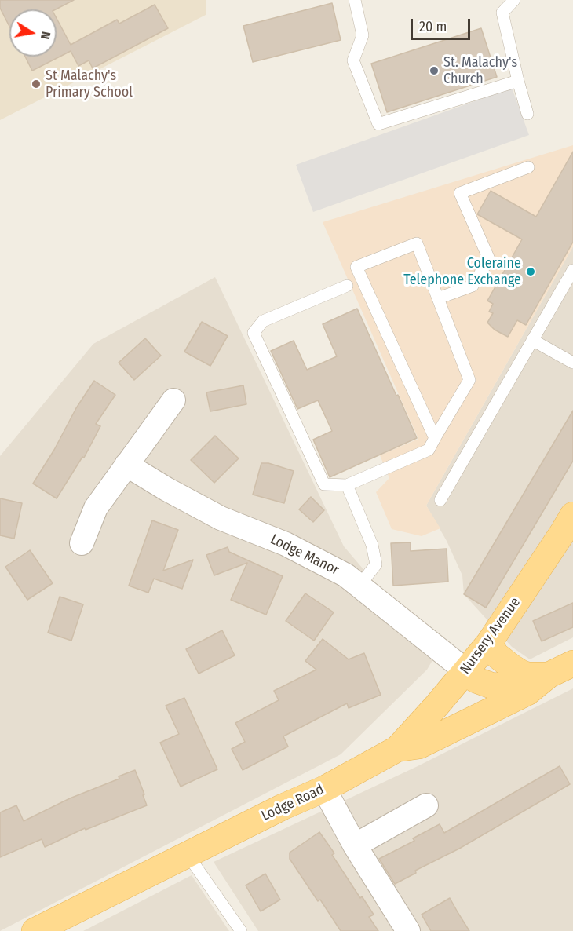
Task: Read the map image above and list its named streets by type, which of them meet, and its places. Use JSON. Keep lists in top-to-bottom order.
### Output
{
  "streets": {
    "main road": ["Nursery Avenue", "Lodge Road"],
    "street": ["Lodge Manor"]
  },
  "crossings": [
    ["Lodge Manor", "Nursery Avenue"],
    ["Lodge Manor", "Lodge Road"],
    ["Nursery Avenue", "Lodge Road"]
  ],
  "places": ["St. Malachy's Church", "St Malachy's Primary School", "Coleraine Telephone Exchange"],
  "scale_bar": "20 m",
  "north": "right"
}
